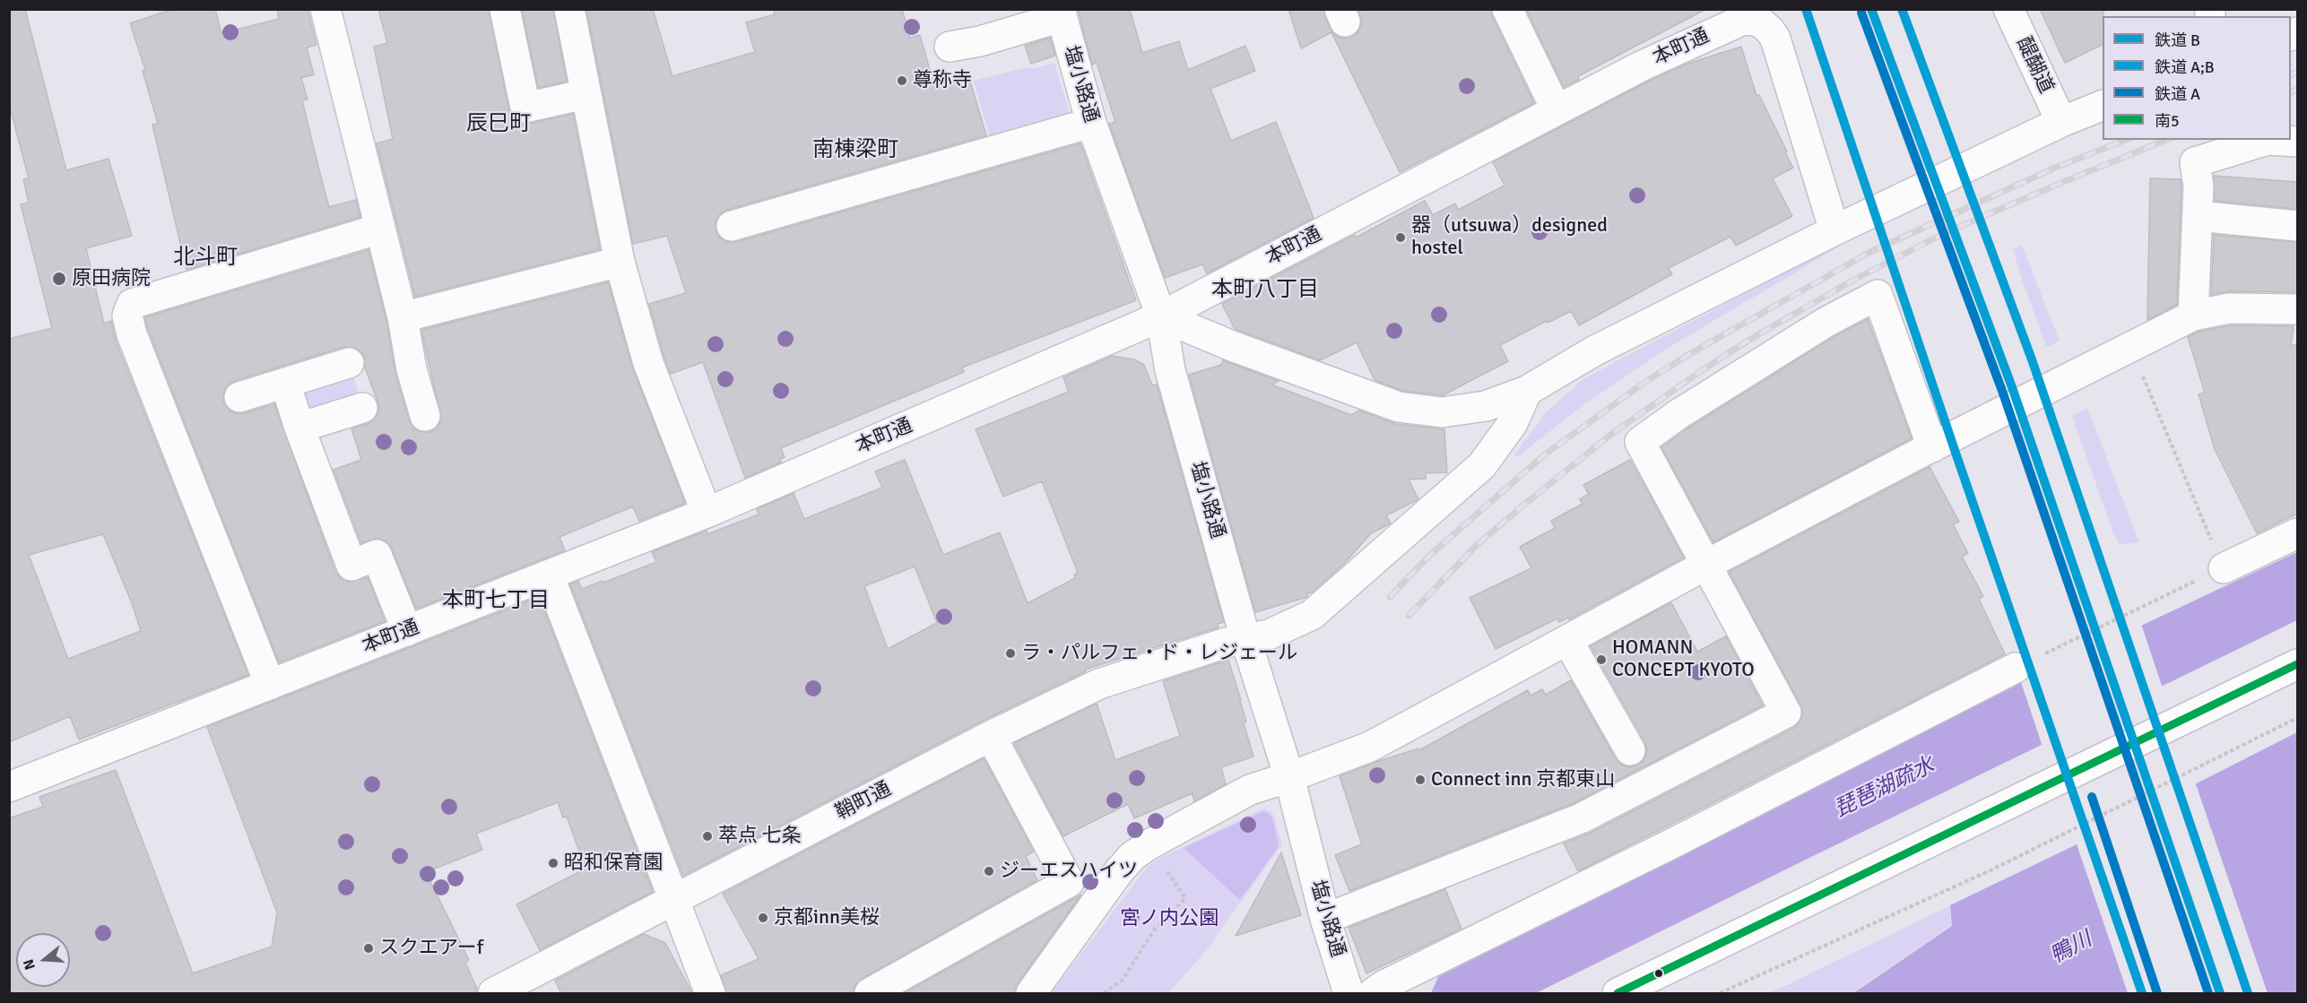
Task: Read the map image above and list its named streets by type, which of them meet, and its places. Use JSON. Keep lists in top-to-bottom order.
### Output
{
  "streets": {
    "street": [
      "本町通",
      "醍醐道",
      "塩小路通",
      "鞘町通"
    ]
  },
  "crossings": [
    ["本町通", "塩小路通"],
    ["塩小路通", "鞘町通"]
  ],
  "districts": [
    "辰巳町",
    "南棟梁町",
    "北斗町",
    "本町八丁目",
    "本町七丁目"
  ],
  "water": ["琵琶湖疏水", "鴨川"],
  "parks": ["宮ノ内公園"],
  "places": [
    "尊称寺",
    "器（utsuwa）designed hostel",
    "原田病院",
    "ラ・パルフェ・ド・レジェール",
    "HOMANN CONCEPT KYOTO",
    "Connect inn 京都東山",
    "萃点 七条",
    "昭和保育園",
    "ジーエスハイツ",
    "京都inn美桜",
    "スクエアーf"
  ],
  "lines": [
    "rail line B",
    "rail line A;B",
    "rail line A",
    "transit line 南5"
  ],
  "legend": [
    "鉄道 B",
    "鉄道 A;B",
    "鉄道 A",
    "南5"
  ],
  "north": "left"
}
